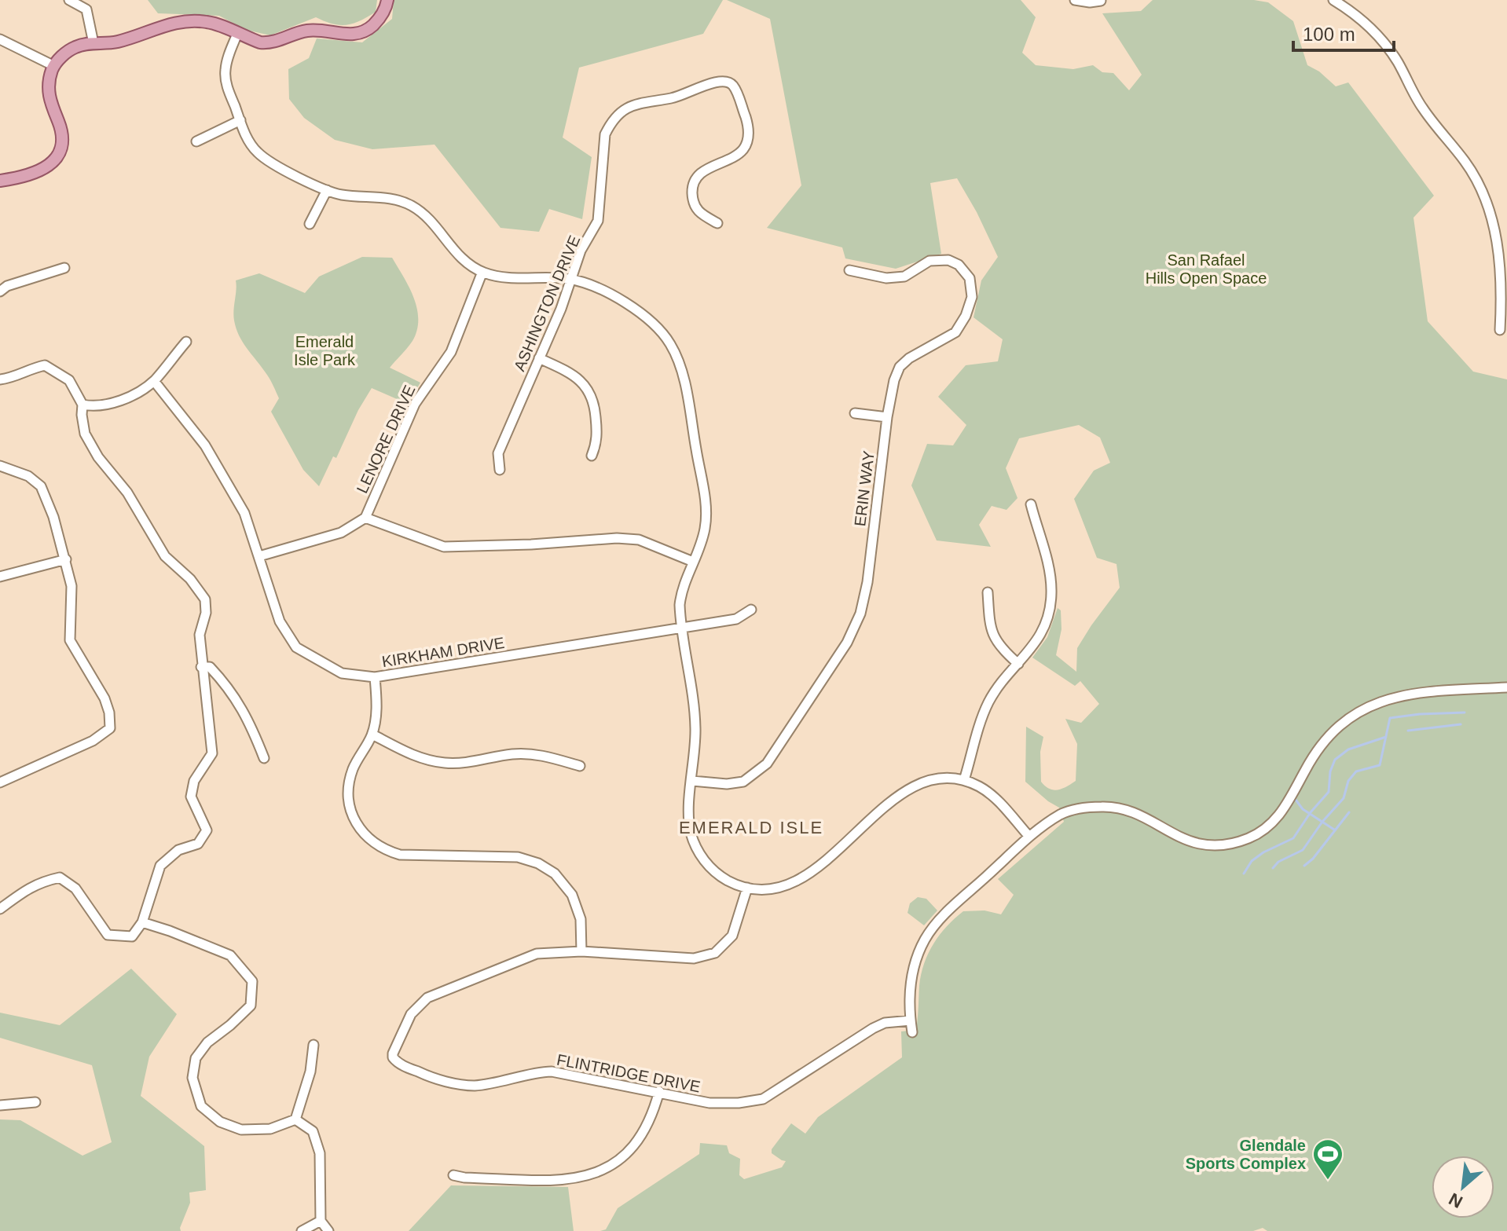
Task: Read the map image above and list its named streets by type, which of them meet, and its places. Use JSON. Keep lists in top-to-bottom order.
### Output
{
  "streets": {
    "street": [
      "ASHINGTON DRIVE",
      "LENORE DRIVE",
      "ERIN WAY",
      "KIRKHAM DRIVE",
      "FLINTRIDGE DRIVE"
    ]
  },
  "crossings": [
    ["LENORE DRIVE", "KIRKHAM DRIVE"]
  ],
  "districts": ["EMERALD ISLE"],
  "parks": ["San Rafael Hills Open Space", "Emerald Isle Park"],
  "places": {
    "sports": ["Glendale Sports Complex"]
  },
  "scale_bar": "100 m",
  "north": "bottom left"
}
